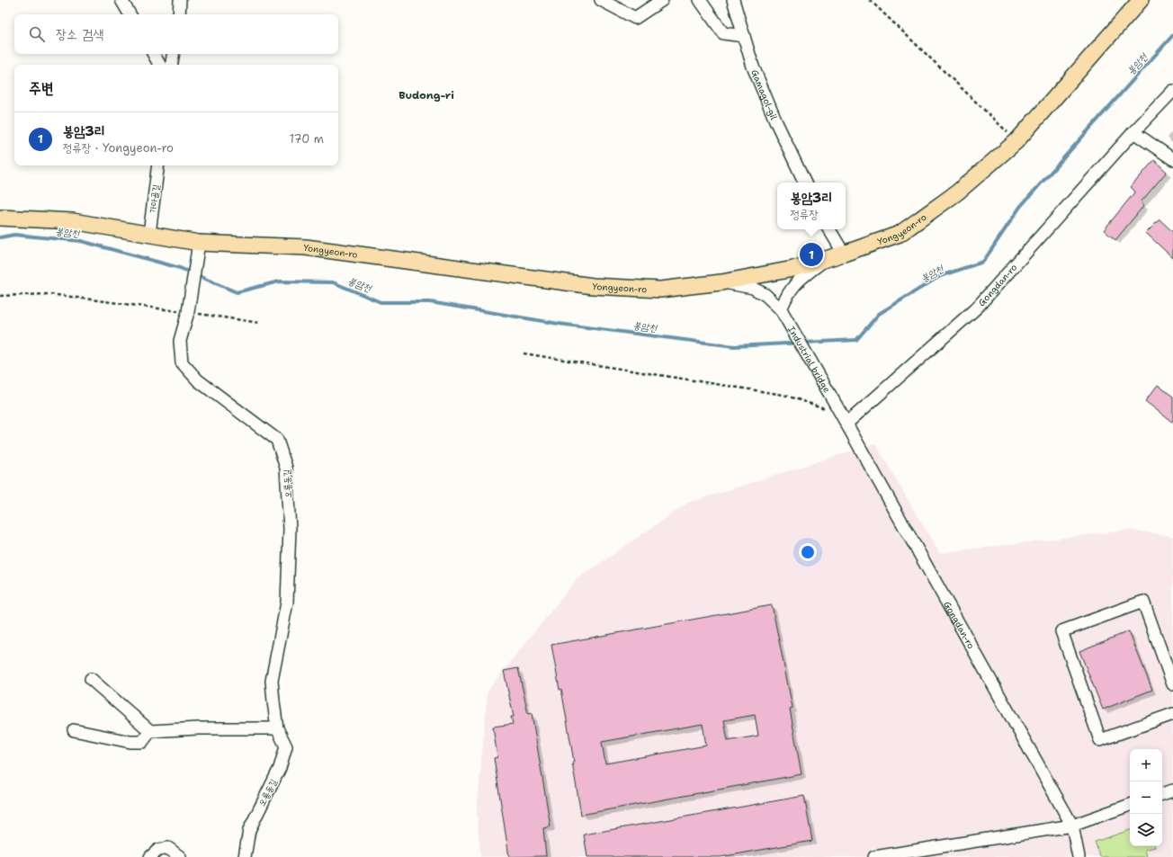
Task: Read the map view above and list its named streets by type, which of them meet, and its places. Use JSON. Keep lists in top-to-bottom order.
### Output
{
  "streets": {
    "main road": ["Yongyeon-ro"],
    "street": [
      "Gamagol-gil",
      "가마골길",
      "Gongdan-ro",
      "Industrial bridge",
      "오룡동길"
    ]
  },
  "crossings": [
    ["가마골길", "Yongyeon-ro"],
    ["Yongyeon-ro", "Industrial bridge"],
    ["Yongyeon-ro", "오룡동길"],
    ["Gongdan-ro", "Industrial bridge"]
  ],
  "districts": ["Budong-ri"],
  "water": ["봉암천"],
  "page": {
    "search": "장소 검색",
    "heading": "주변",
    "list": [
      {
        "mark": "1",
        "name": "봉암3리",
        "note": "정류장 · Yongyeon-ro",
        "value": "170 m"
      }
    ],
    "popup": ["봉암3리", "정류장"],
    "pins": "1",
    "map_buttons": ["+", "−"]
  }
}
